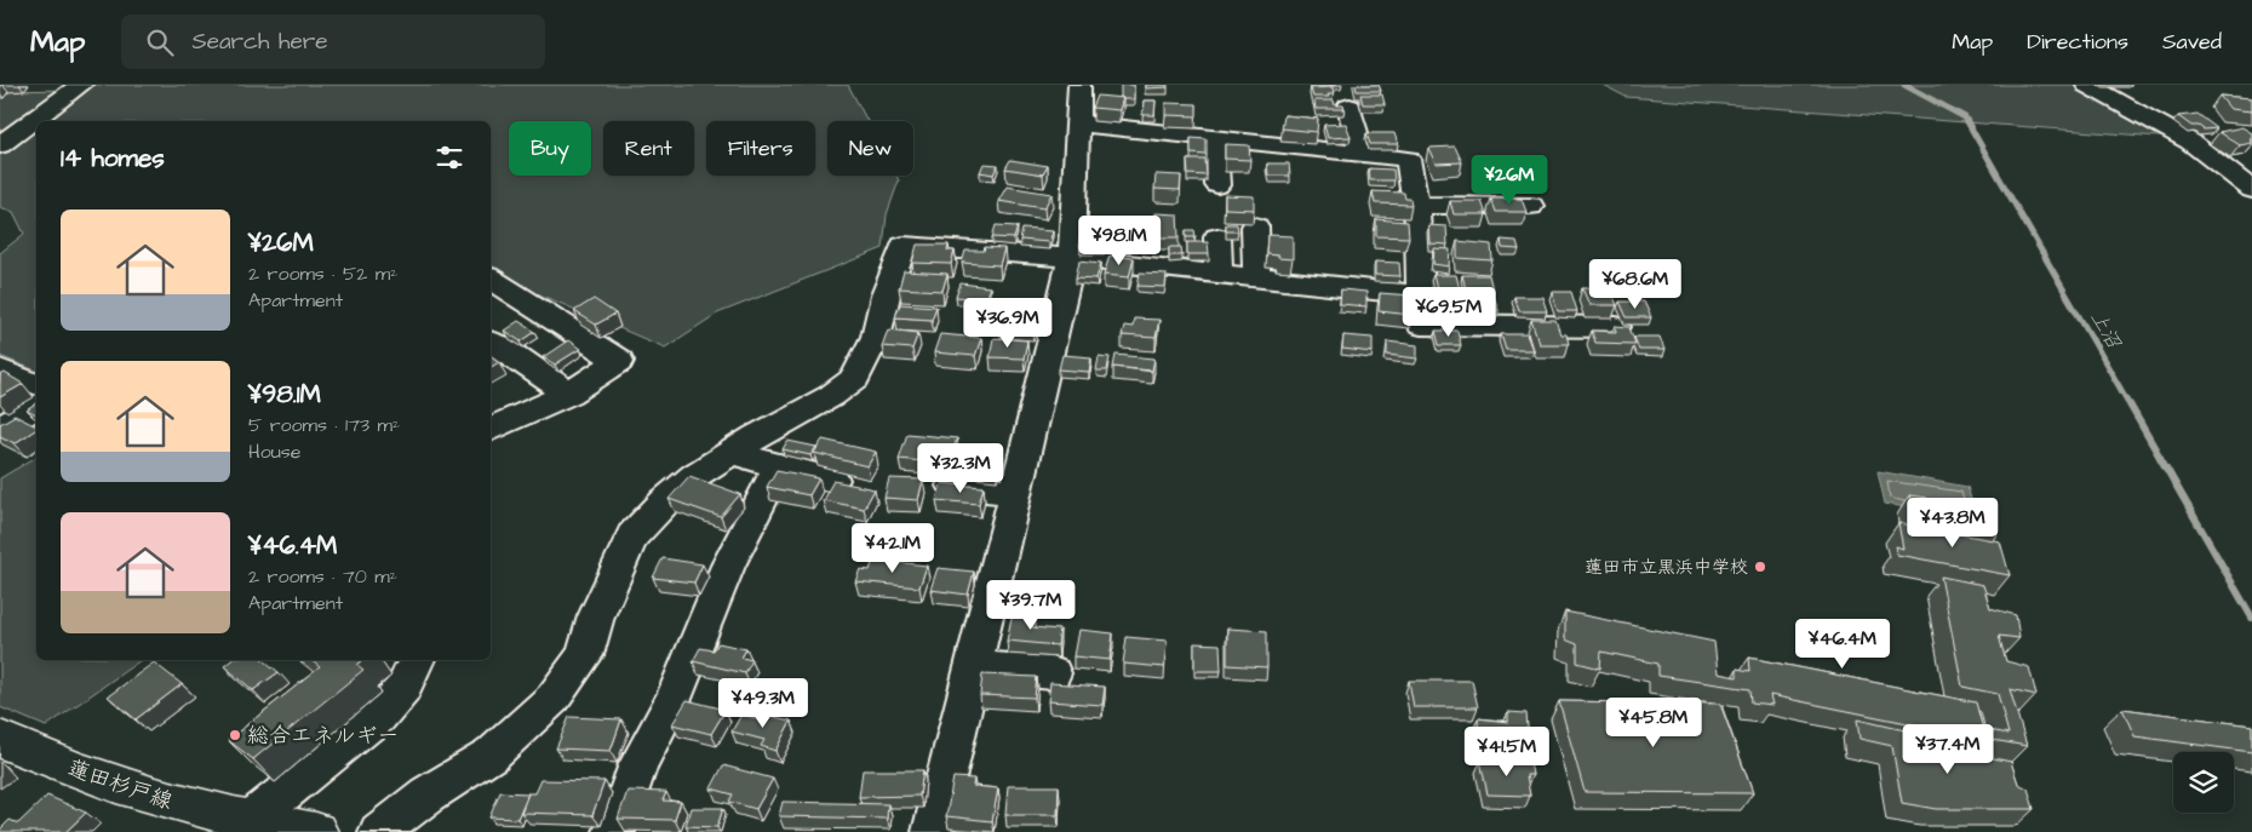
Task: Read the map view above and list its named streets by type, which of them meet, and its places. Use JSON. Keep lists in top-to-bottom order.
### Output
{
  "streets": {
    "main road": ["蓮田杉戸線"]
  },
  "water": ["上沼"],
  "places": ["蓮田市立黒浜中学校", "総合エネルギー"],
  "page": {
    "header": "Map",
    "search": "Search here",
    "nav": ["Map", "Directions", "Saved"],
    "chip": [
      "Buy",
      "Rent",
      "Filters",
      "New"
    ],
    "heading": "14 homes",
    "price": [
      "¥26M",
      "¥98.1M",
      "¥68.6M",
      "¥69.5M",
      "¥36.9M",
      "¥32.3M",
      "¥43.8M",
      "¥42.1M",
      "¥39.7M",
      "¥46.4M",
      "¥49.3M",
      "¥45.8M",
      "¥37.4M",
      "¥41.5M"
    ],
    "list": [
      {
        "name": "¥26M",
        "note": "2 rooms · 52 m² · Apartment"
      },
      {
        "name": "¥98.1M",
        "note": "5 rooms · 173 m² · House"
      },
      {
        "name": "¥46.4M",
        "note": "2 rooms · 70 m² · Apartment"
      }
    ]
  }
}
